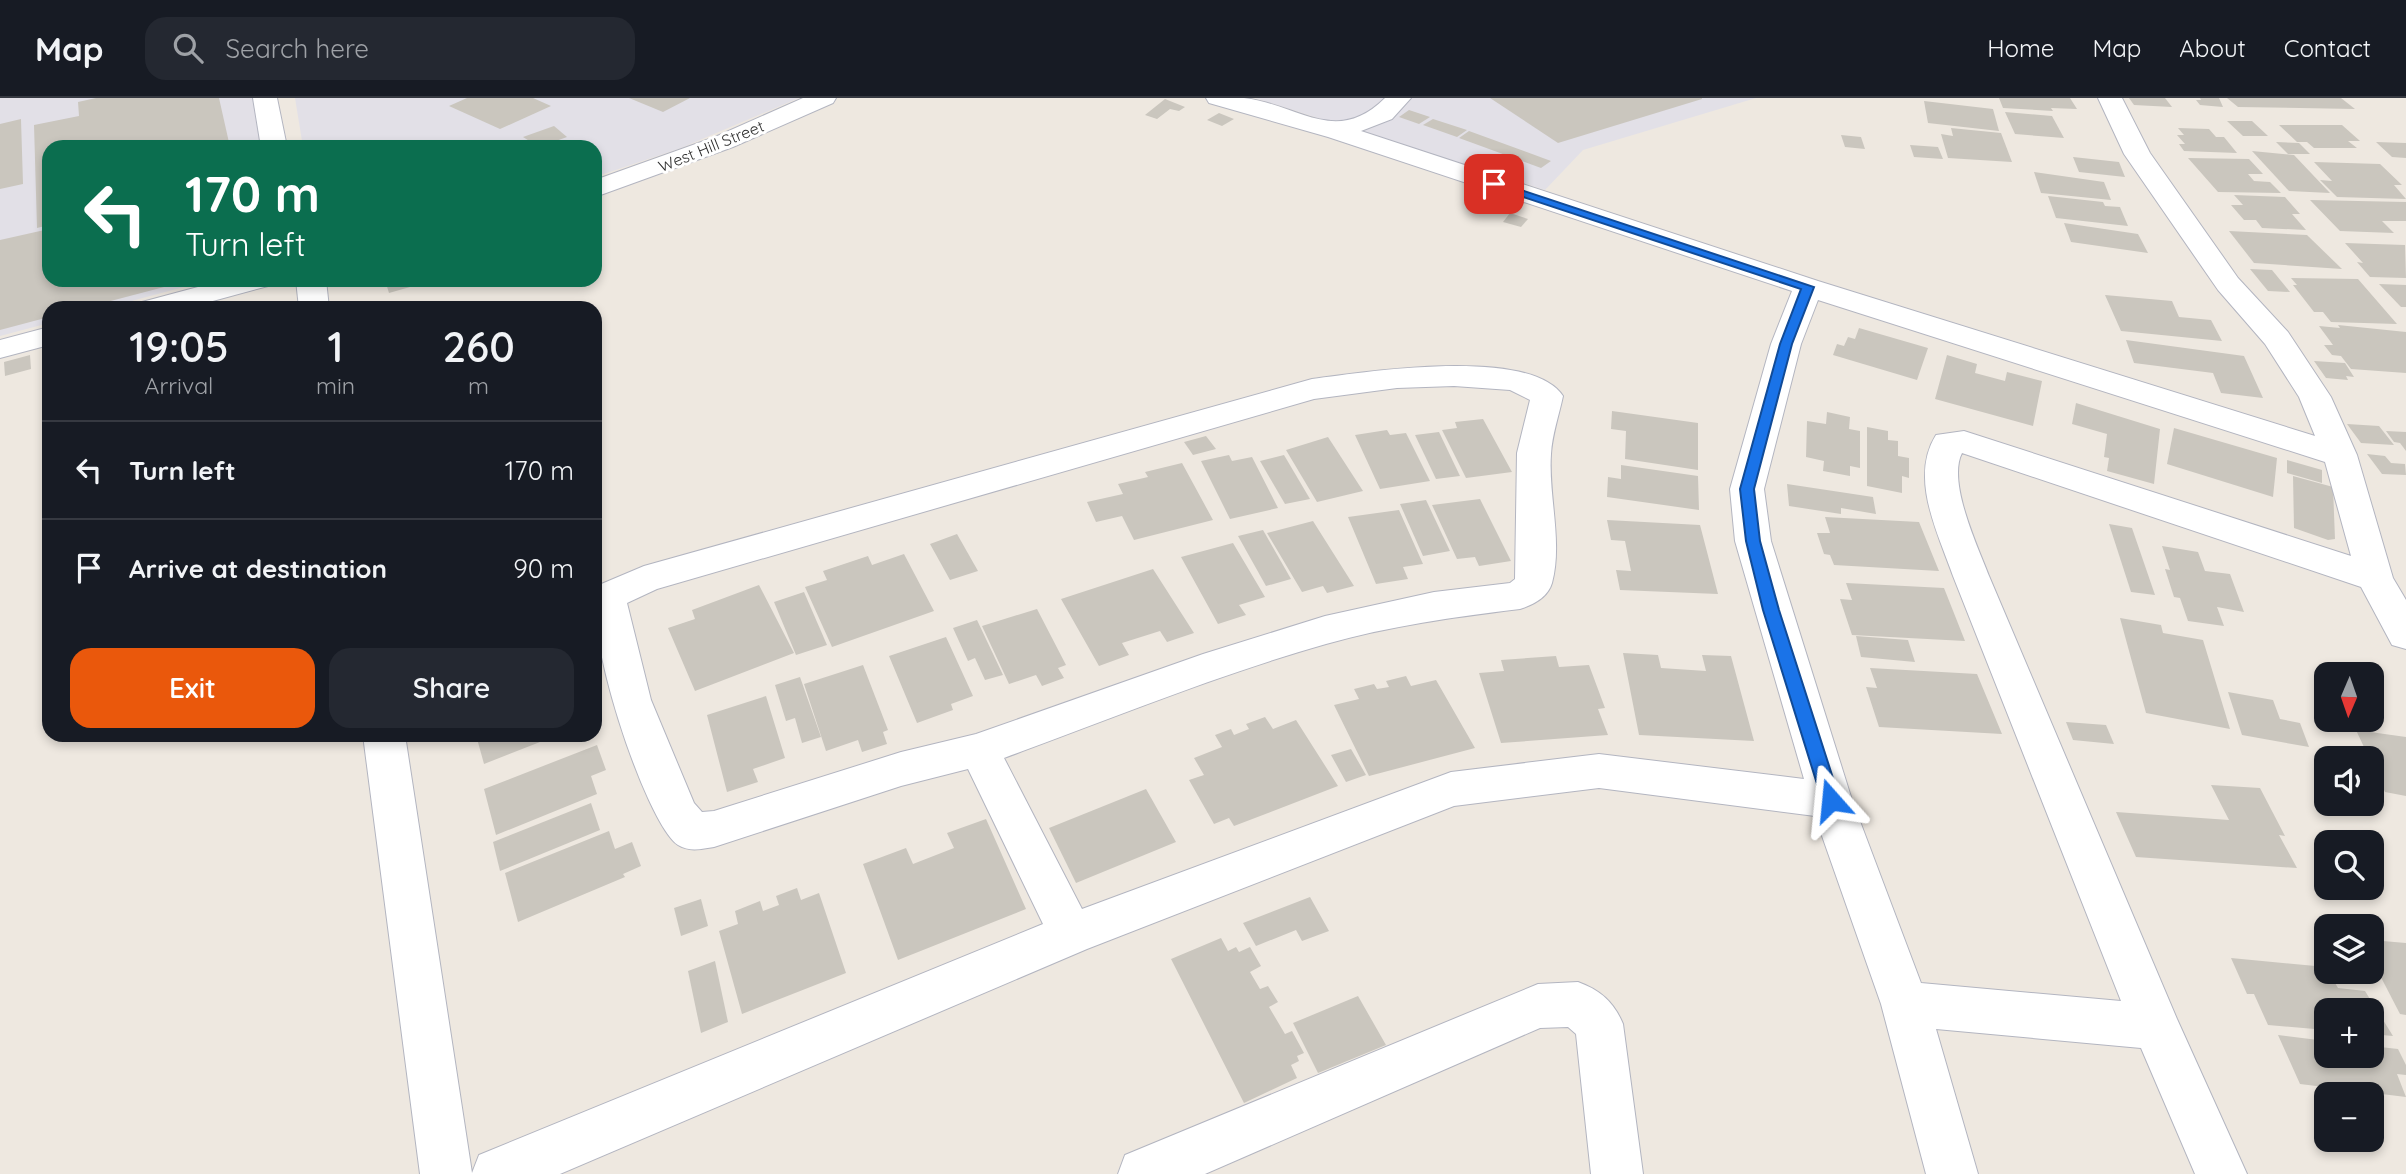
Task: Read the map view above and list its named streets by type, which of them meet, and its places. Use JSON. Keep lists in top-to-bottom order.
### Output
{
  "streets": {
    "street": ["West Hill Street"]
  },
  "north": "bottom",
  "page": {
    "header": "Map",
    "search": "Search here",
    "nav": [
      "Home",
      "Map",
      "About",
      "Contact"
    ],
    "turn": ["170 m", "Turn left"],
    "eta": [
      "19:05",
      "Arrival",
      "1",
      "min",
      "260",
      "m"
    ],
    "list": [
      {
        "name": "Turn left",
        "value": "170 m"
      },
      {
        "name": "Arrive at destination",
        "value": "90 m"
      }
    ],
    "buttons": ["Exit", "Share"],
    "map_buttons": ["+", "−"]
  }
}
